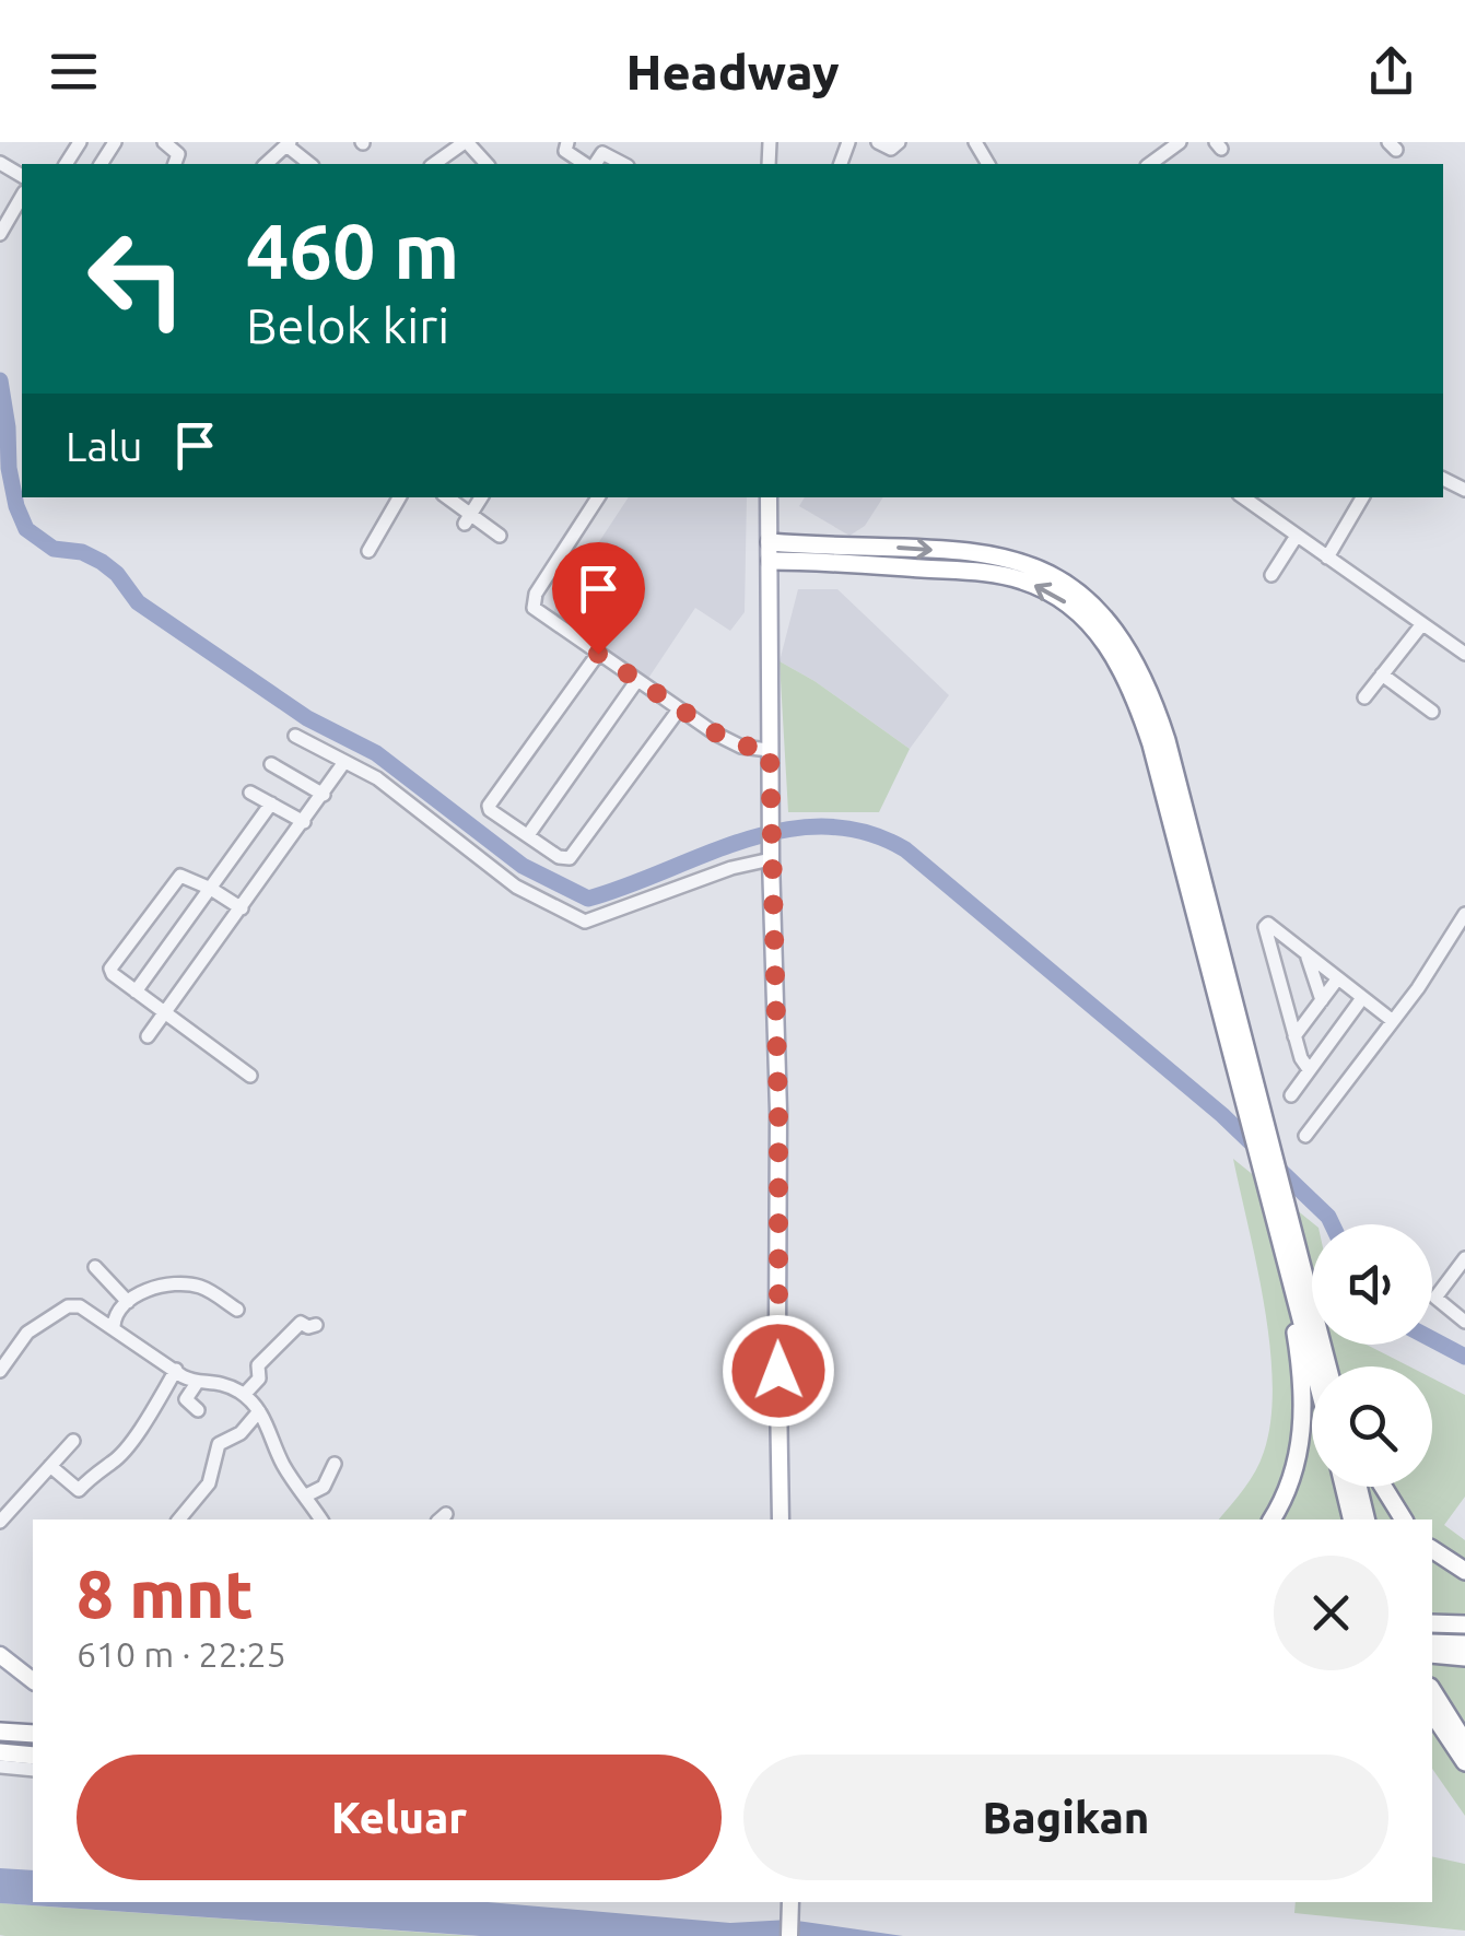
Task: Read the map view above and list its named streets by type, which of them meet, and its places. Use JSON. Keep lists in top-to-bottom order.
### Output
{
  "page": {
    "header": "Headway",
    "turn": ["460 m", "Belok kiri"],
    "then": "Lalu",
    "heading": ["8 mnt", "610 m · 22:25"],
    "buttons": ["Keluar", "Bagikan"]
  }
}
